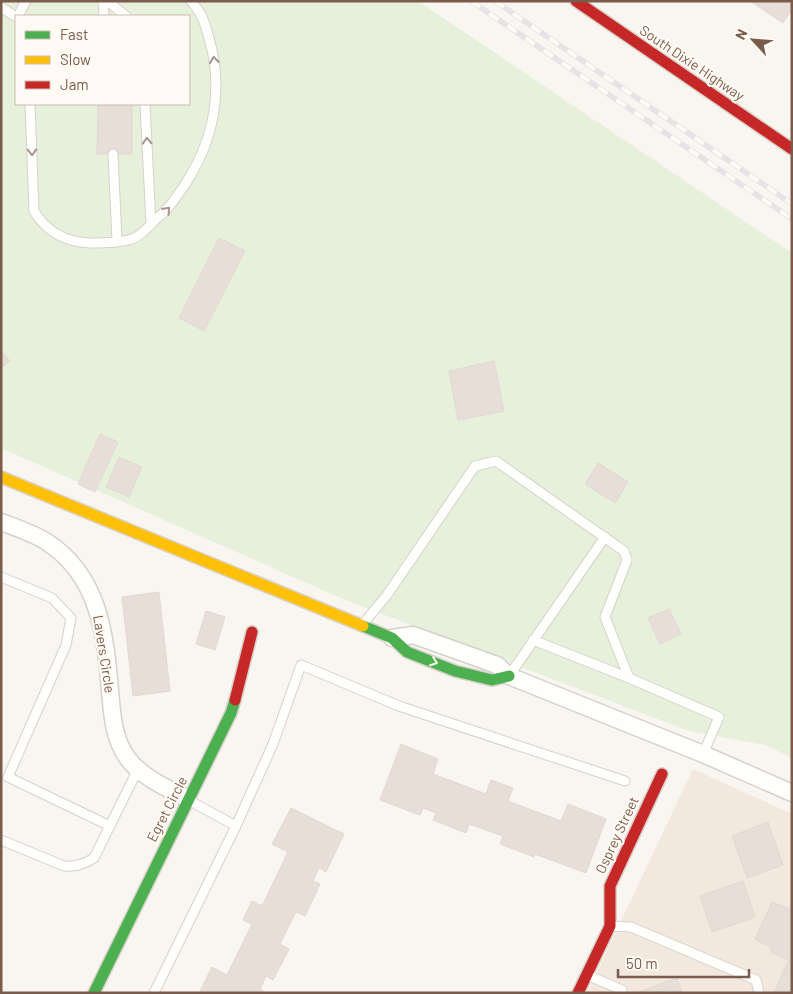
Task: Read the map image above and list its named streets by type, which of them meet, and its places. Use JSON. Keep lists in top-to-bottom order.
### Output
{
  "streets": {
    "street": [
      "South Dixie Highway",
      "Lavers Circle",
      "Egret Circle",
      "Osprey Street"
    ]
  },
  "crossings": [
    ["Lavers Circle", "Egret Circle"]
  ],
  "legend": ["Fast", "Slow", "Jam"],
  "scale_bar": "50 m",
  "north": "top left"
}
